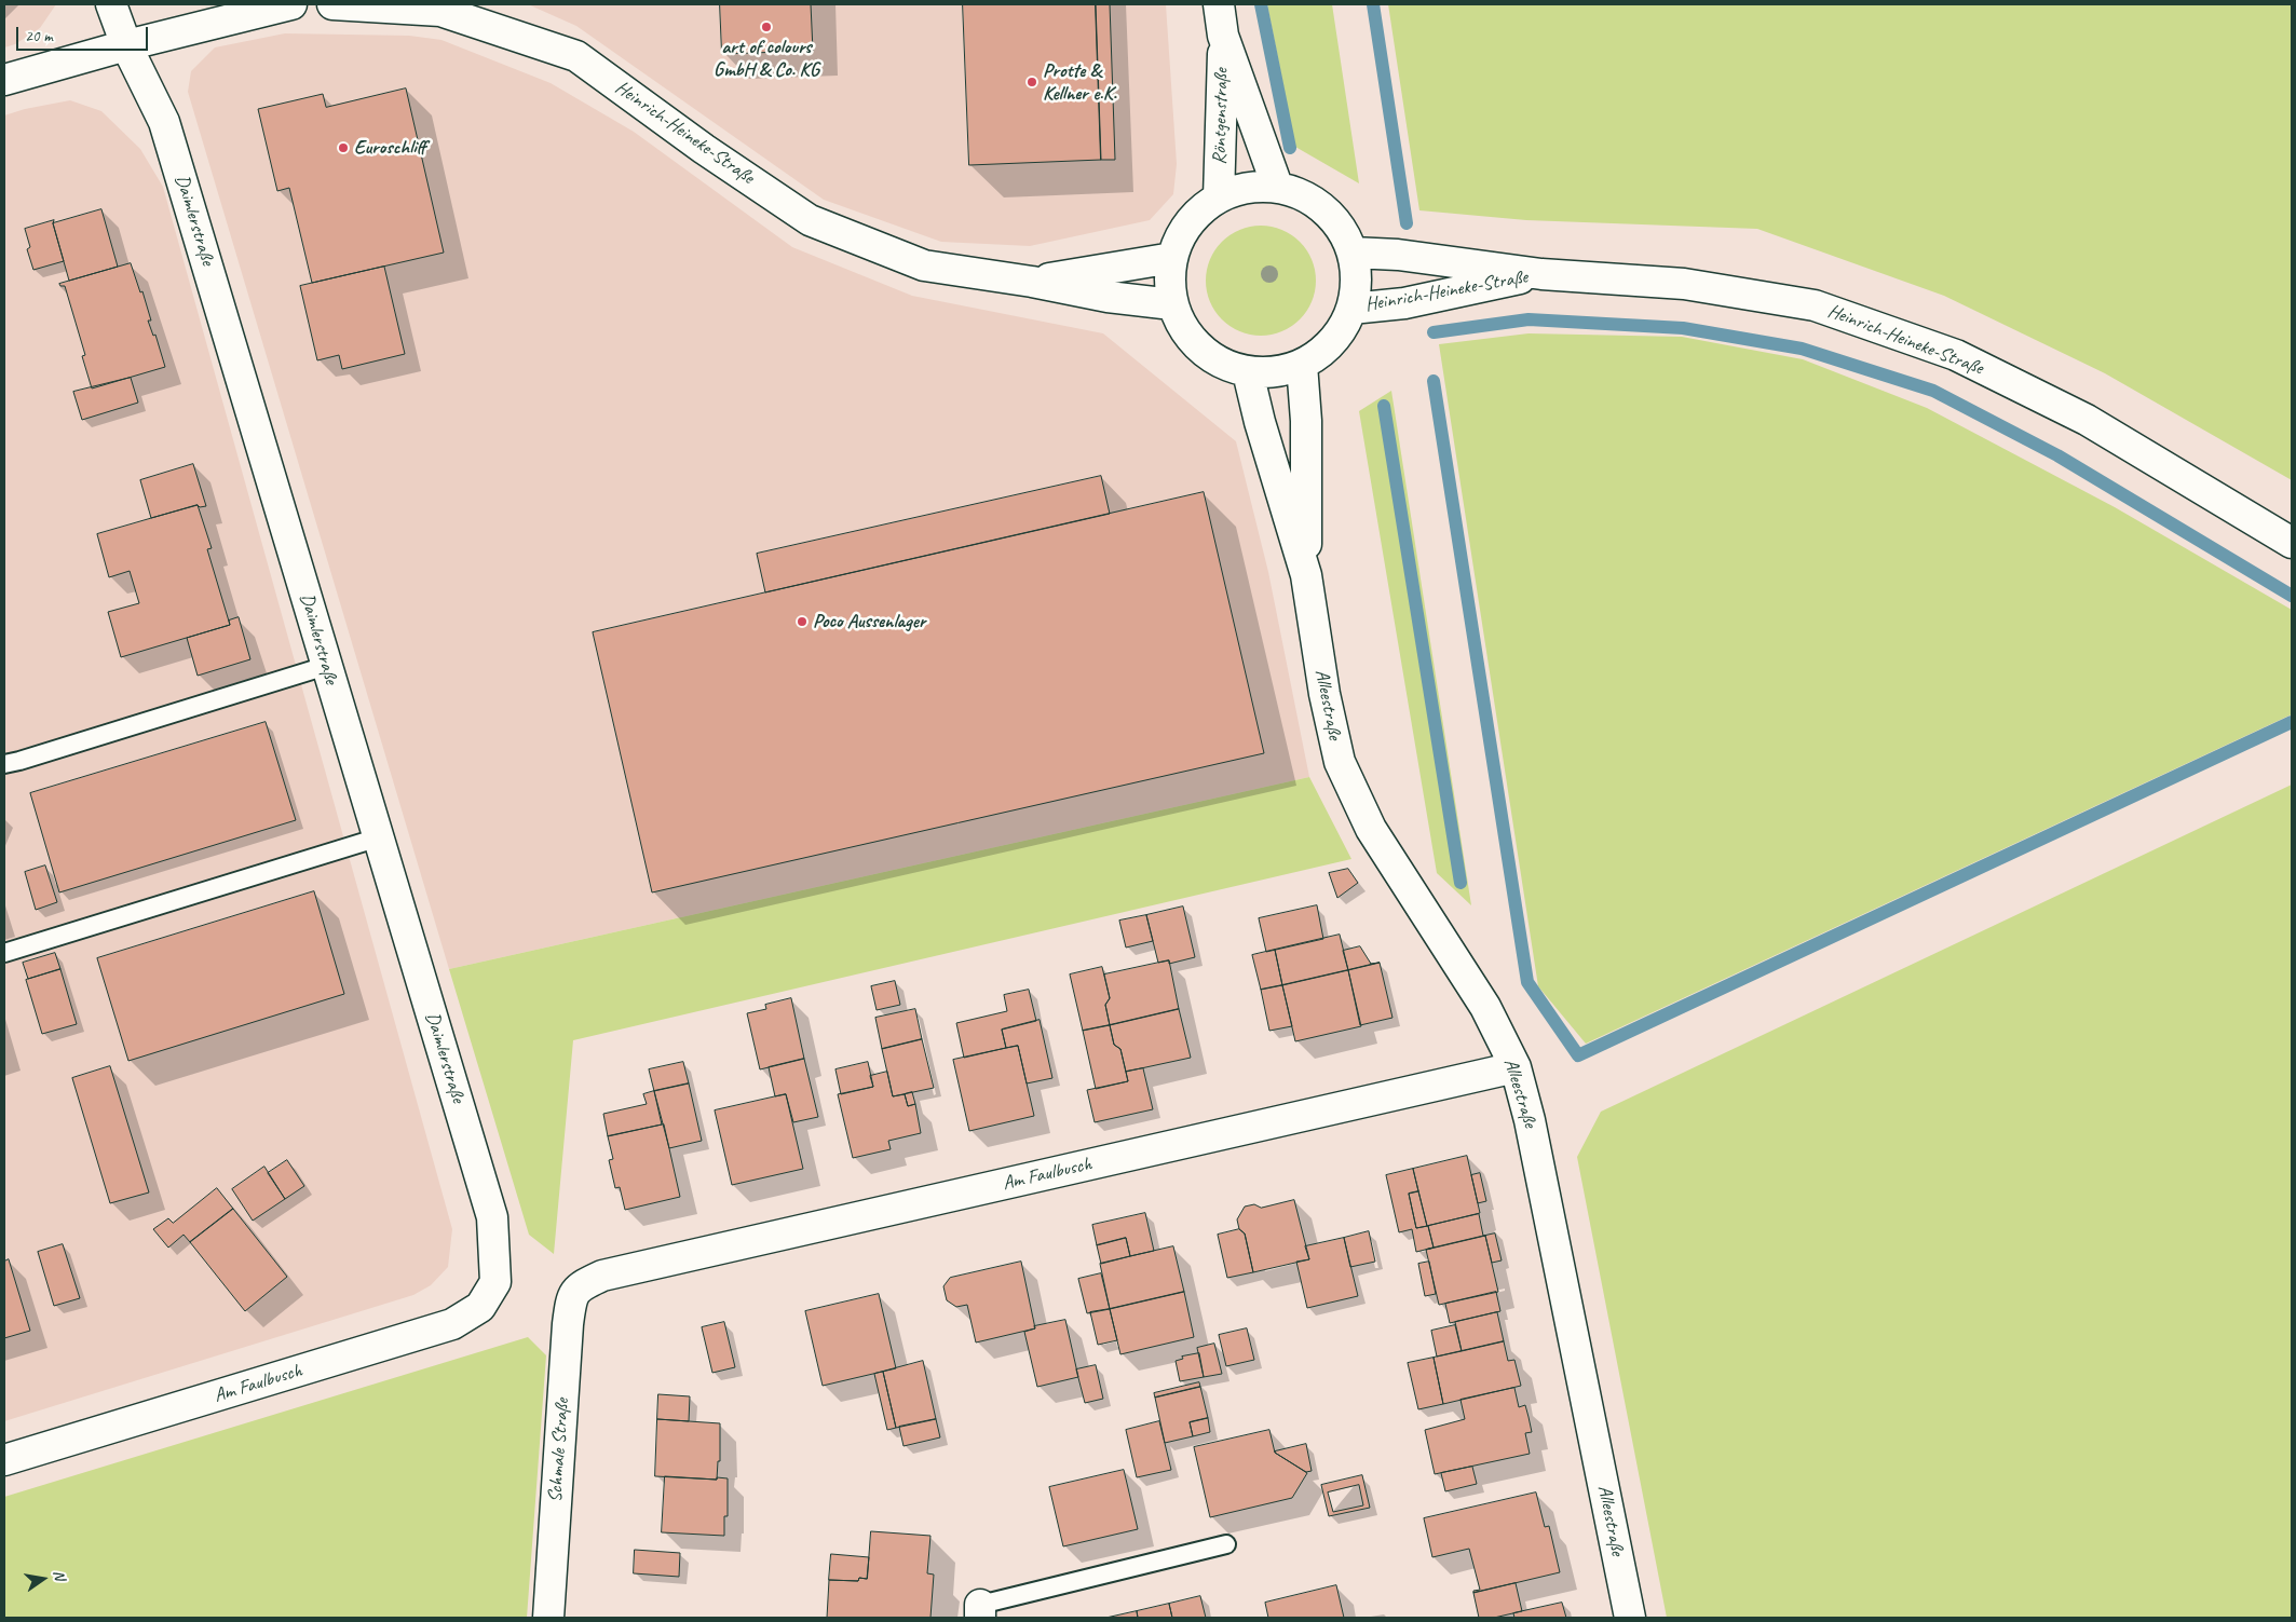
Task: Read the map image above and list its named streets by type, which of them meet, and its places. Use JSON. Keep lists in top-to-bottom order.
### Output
{
  "streets": {
    "street": [
      "Röntgenstraße",
      "Heinrich-Heineke-Straße",
      "Daimlerstraße",
      "Alleestraße",
      "Am Faulbusch",
      "Schmale Straße"
    ]
  },
  "crossings": [
    ["Röntgenstraße", "Heinrich-Heineke-Straße"],
    ["Röntgenstraße", "Alleestraße"],
    ["Heinrich-Heineke-Straße", "Alleestraße"],
    ["Daimlerstraße", "Am Faulbusch"],
    ["Alleestraße", "Am Faulbusch"],
    ["Am Faulbusch", "Schmale Straße"]
  ],
  "places": [
    "art of colours GmbH & Co. KG",
    "Protte & Kellner e.K.",
    "Euroschliff",
    "Poco Aussenlager"
  ],
  "scale_bar": "20 m",
  "north": "right"
}
